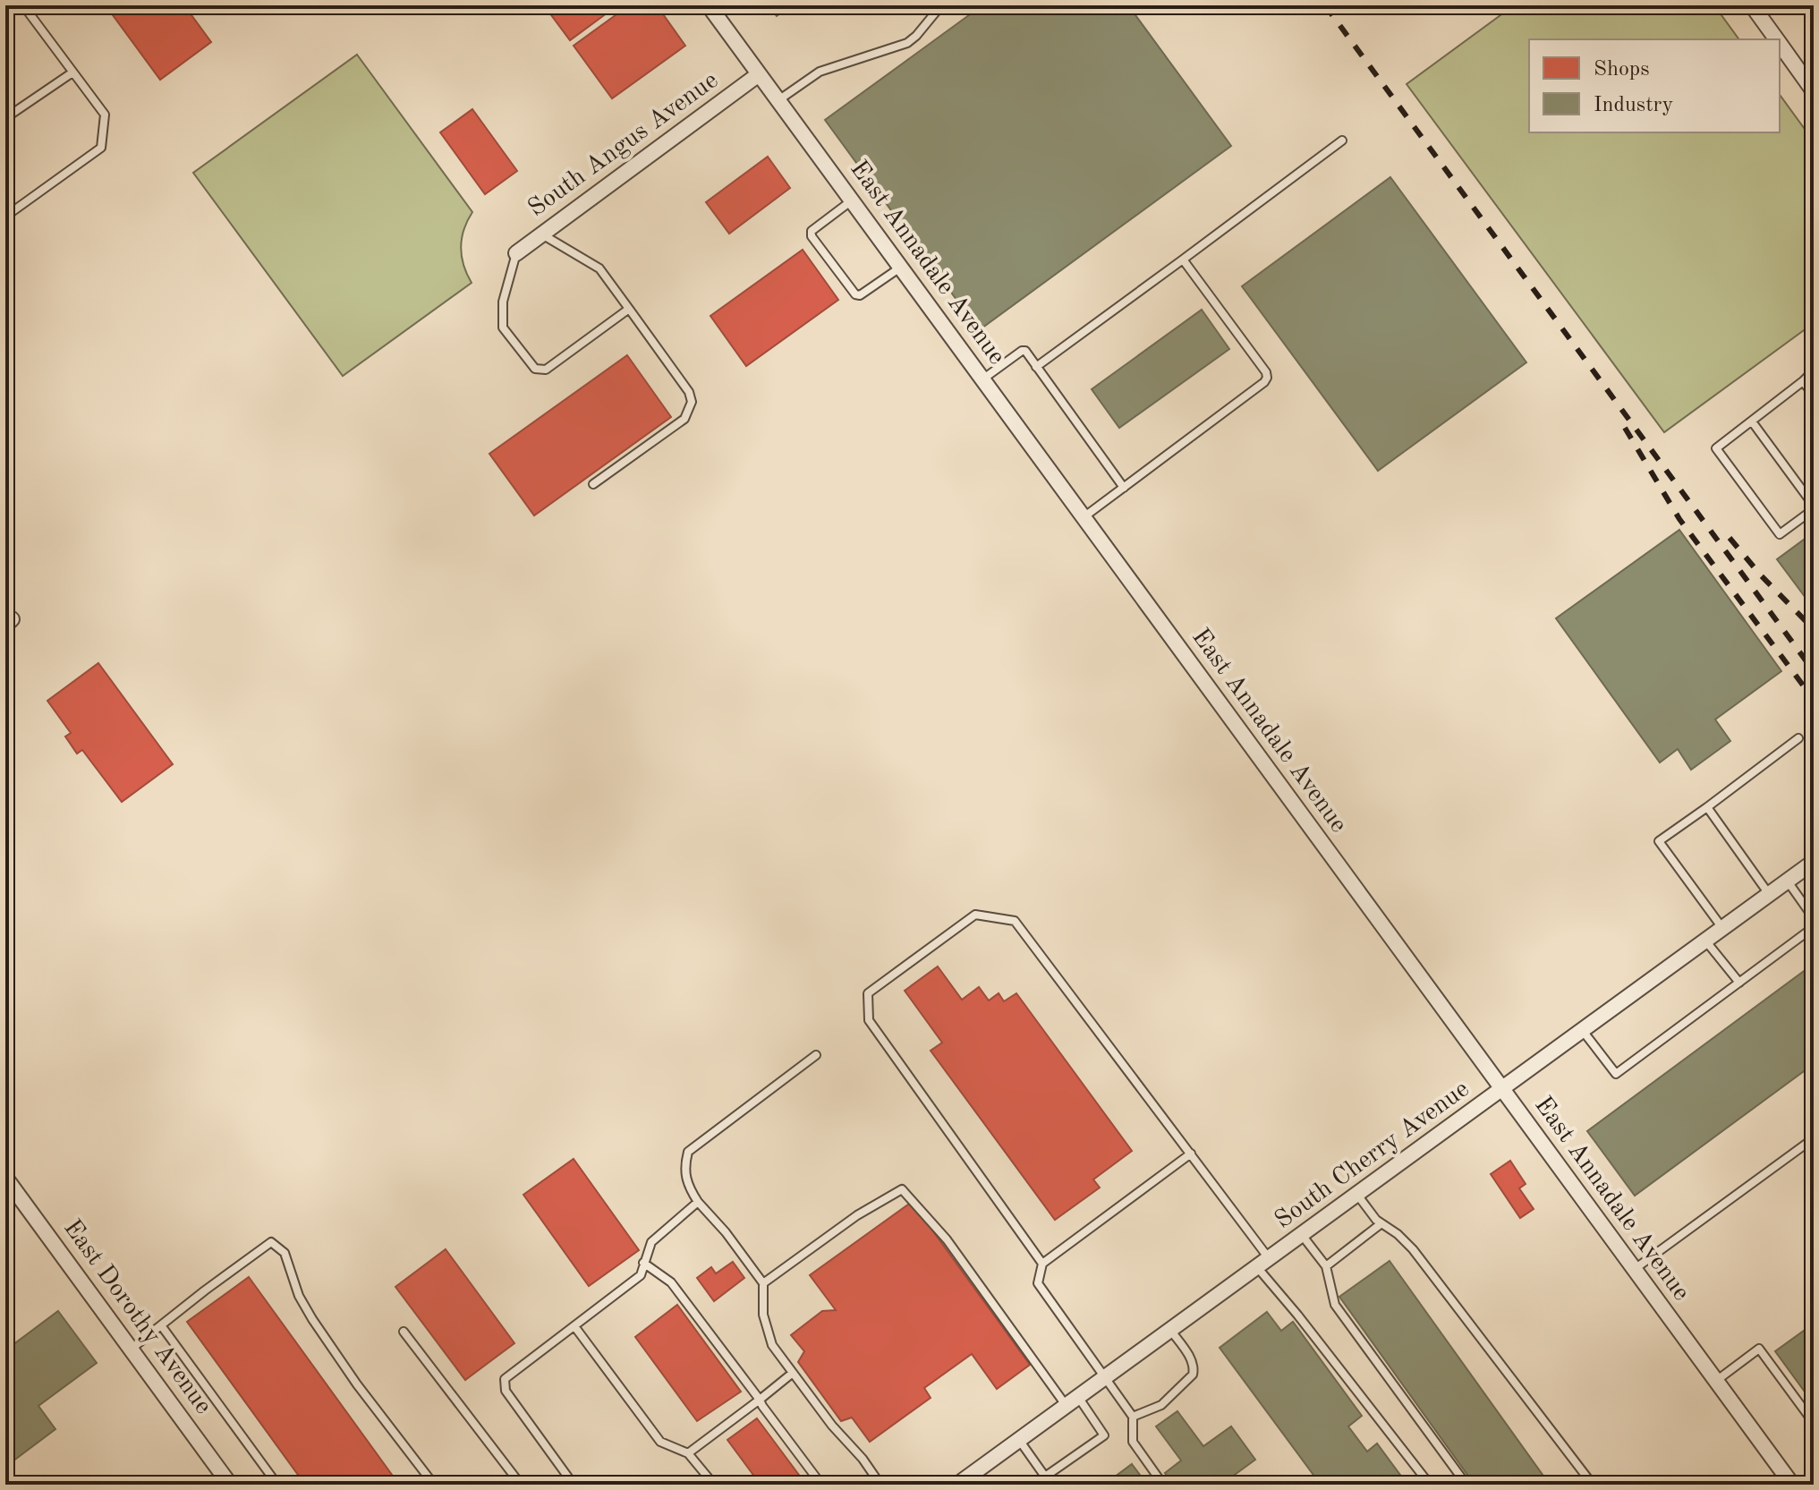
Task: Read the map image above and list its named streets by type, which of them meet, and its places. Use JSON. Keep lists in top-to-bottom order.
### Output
{
  "streets": {
    "street": [
      "South Angus Avenue",
      "East Annadale Avenue",
      "South Cherry Avenue",
      "East Dorothy Avenue"
    ]
  },
  "crossings": [
    ["South Angus Avenue", "East Annadale Avenue"],
    ["East Annadale Avenue", "South Cherry Avenue"]
  ],
  "legend": ["Shops", "Industry"]
}
